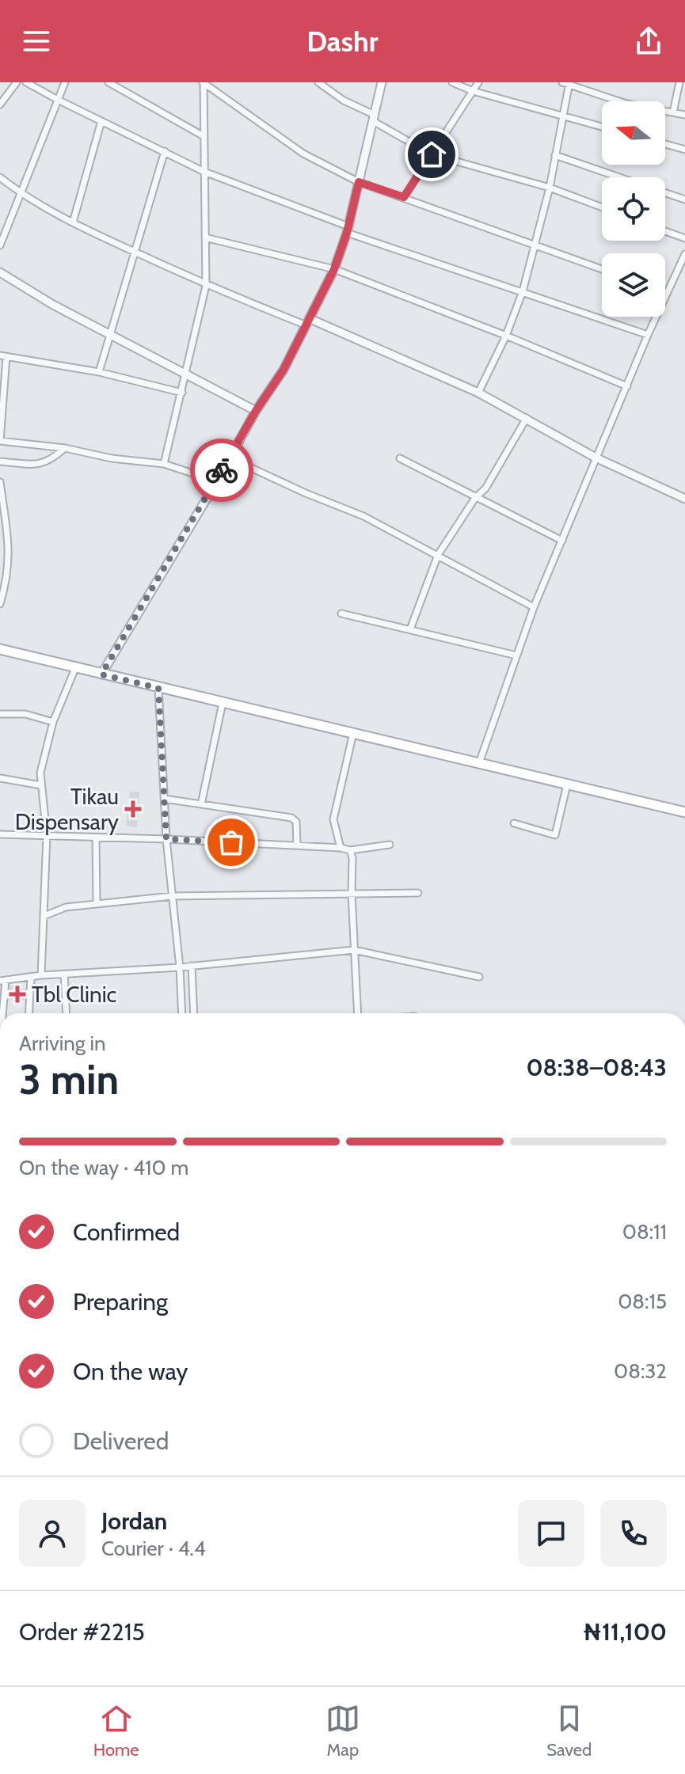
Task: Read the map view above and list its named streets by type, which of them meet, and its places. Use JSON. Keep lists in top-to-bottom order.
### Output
{
  "places": {
    "health": ["Tikau Dispensary", "Tbl Clinic"]
  },
  "north": "left",
  "page": {
    "header": "Dashr",
    "heading": ["3 min", "Arriving in", "08:38–08:43"],
    "panel": [
      "Jordan",
      "Courier · 4.4",
      "Order #2215",
      "₦11,100"
    ],
    "bar": "On the way · 410 m",
    "list": [
      ["Confirmed", "08:11"],
      ["Preparing", "08:15"],
      ["On the way", "08:32"],
      "Delivered"
    ],
    "tabs": ["Home", "Map", "Saved"]
  }
}
